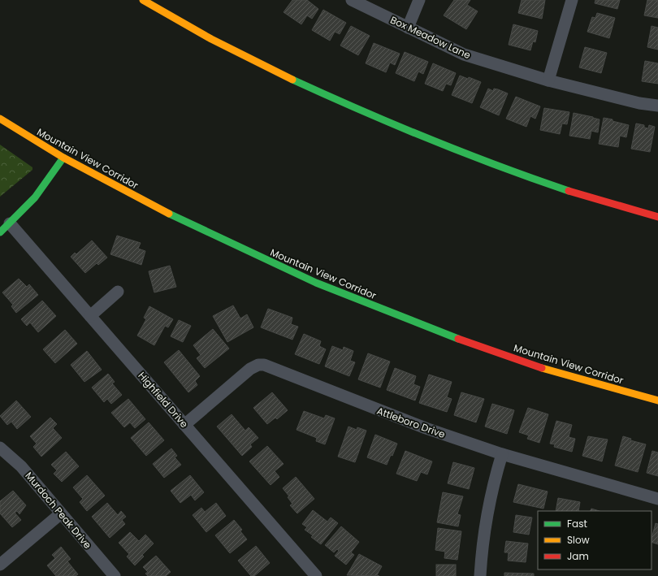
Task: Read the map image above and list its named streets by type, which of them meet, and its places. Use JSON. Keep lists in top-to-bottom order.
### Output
{
  "streets": {
    "main road": ["Mountain View Corridor"],
    "street": [
      "Box Meadow Lane",
      "Highfield Drive",
      "Attleboro Drive",
      "Murdoch Peak Drive"
    ]
  },
  "crossings": [
    ["Highfield Drive", "Attleboro Drive"]
  ],
  "legend": ["Fast", "Slow", "Jam"]
}
